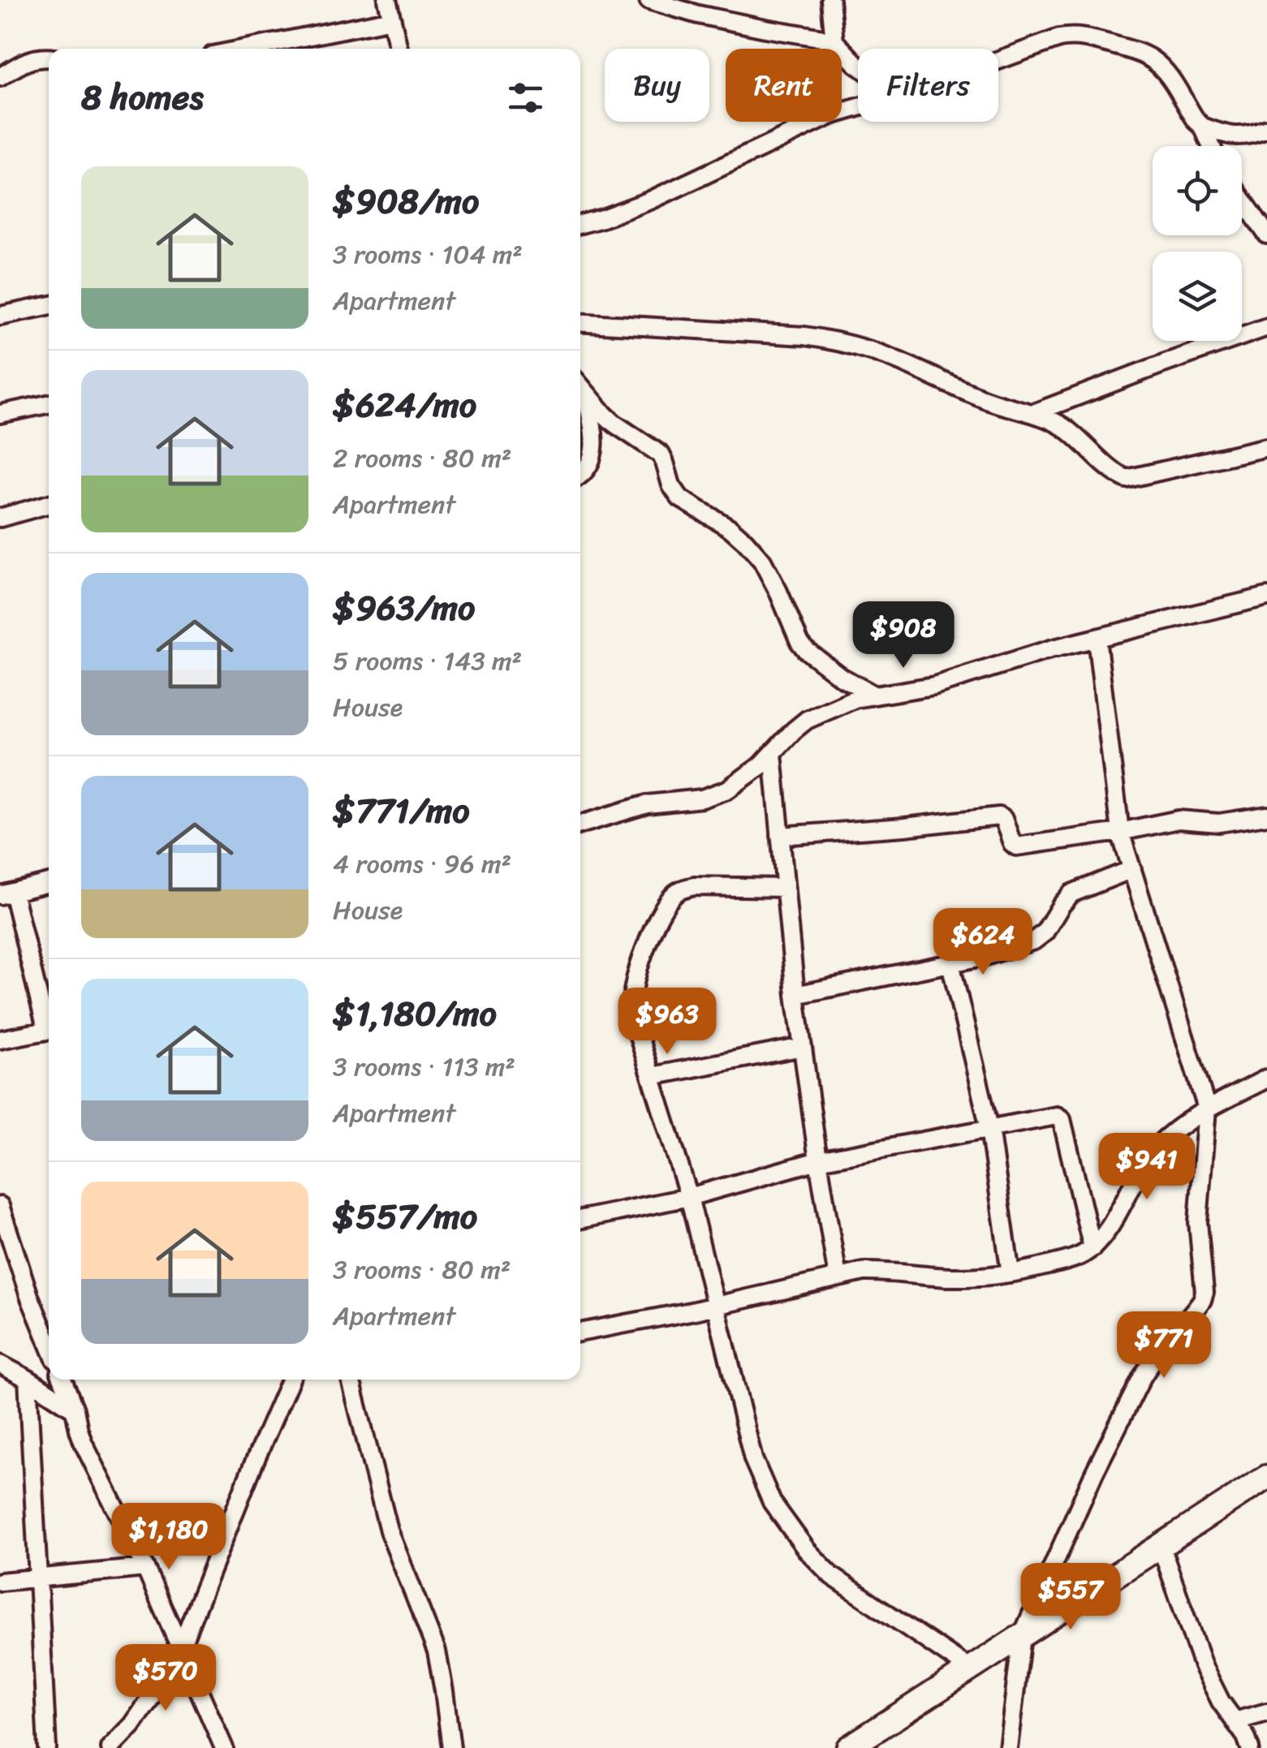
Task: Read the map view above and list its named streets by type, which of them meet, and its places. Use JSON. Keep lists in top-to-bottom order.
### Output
{
  "page": {
    "chip": ["Buy", "Rent", "Filters"],
    "heading": "8 homes",
    "list": [
      {
        "name": "$908/mo",
        "note": "3 rooms · 104 m² · Apartment"
      },
      {
        "name": "$624/mo",
        "note": "2 rooms · 80 m² · Apartment"
      },
      {
        "name": "$963/mo",
        "note": "5 rooms · 143 m² · House"
      },
      {
        "name": "$771/mo",
        "note": "4 rooms · 96 m² · House"
      },
      {
        "name": "$1,180/mo",
        "note": "3 rooms · 113 m² · Apartment"
      },
      {
        "name": "$557/mo",
        "note": "3 rooms · 80 m² · Apartment"
      }
    ],
    "price": [
      "$908",
      "$624",
      "$963",
      "$941",
      "$771",
      "$1,180",
      "$557",
      "$570"
    ]
  }
}
